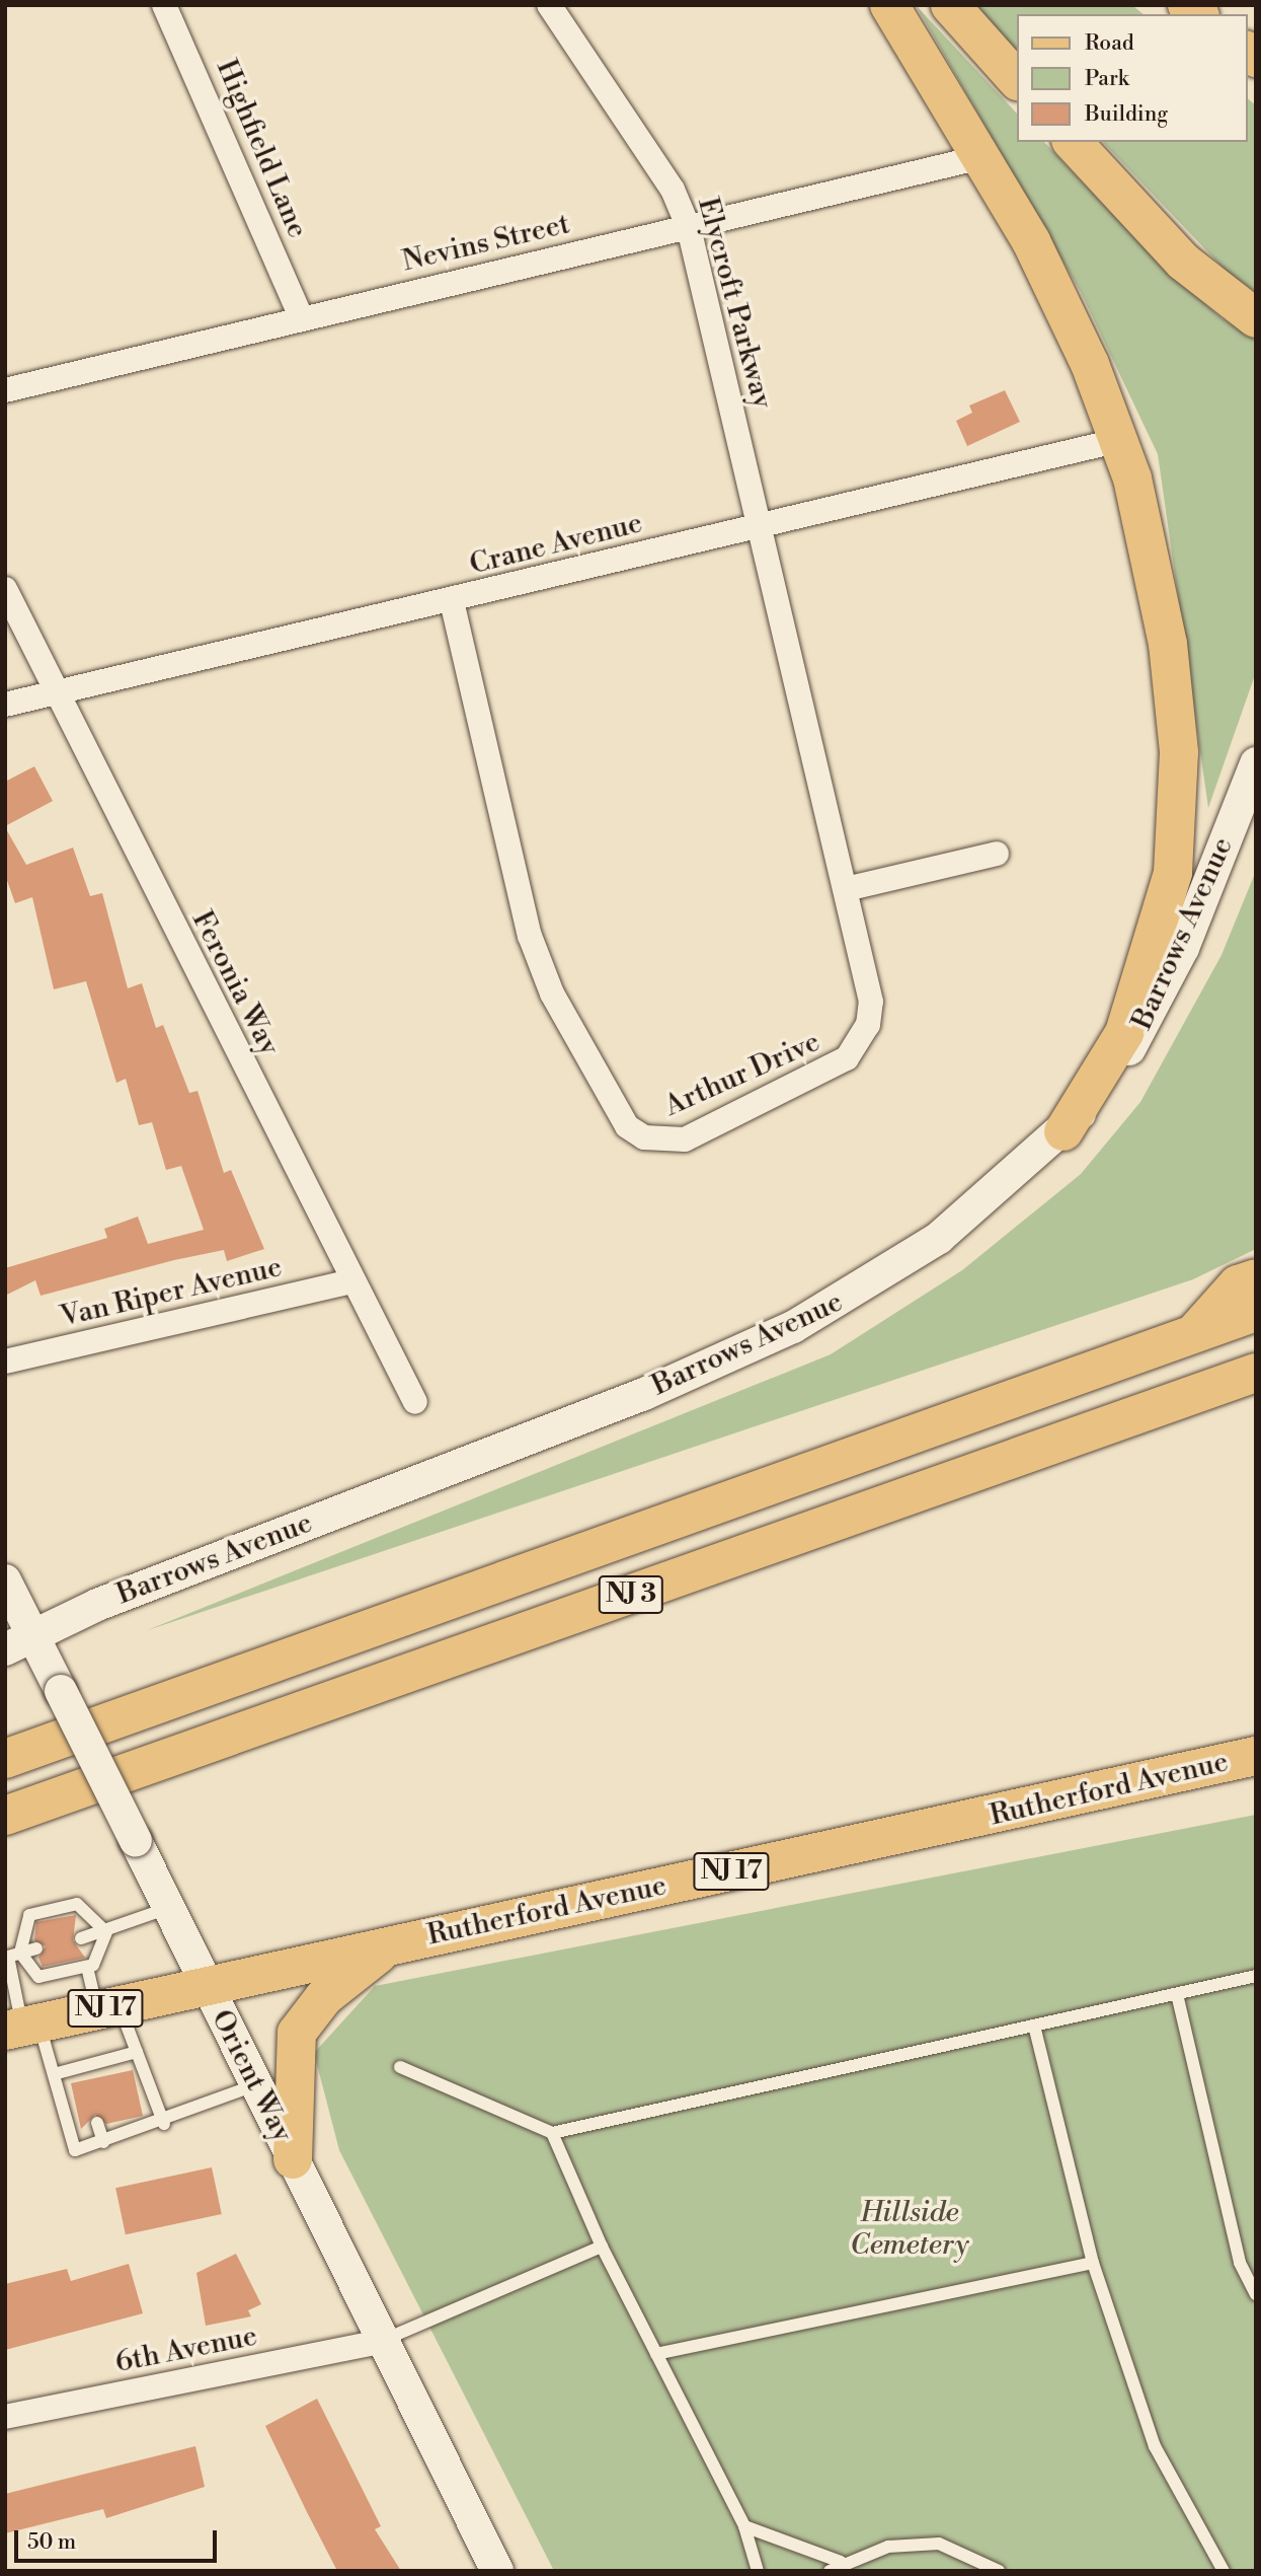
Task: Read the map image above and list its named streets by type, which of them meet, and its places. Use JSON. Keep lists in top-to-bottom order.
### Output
{
  "streets": {
    "main road": ["NJ 3", "Rutherford Avenue", "NJ 17"],
    "street": [
      "Highfield Lane",
      "Nevins Street",
      "Elycroft Parkway",
      "Crane Avenue",
      "Barrows Avenue",
      "Feronia Way",
      "Arthur Drive",
      "Van Riper Avenue",
      "Orient Way",
      "6th Avenue"
    ]
  },
  "crossings": [
    ["Highfield Lane", "Nevins Street"],
    ["Nevins Street", "Elycroft Parkway"],
    ["Elycroft Parkway", "Crane Avenue"],
    ["Elycroft Parkway", "Arthur Drive"],
    ["Crane Avenue", "Feronia Way"],
    ["Crane Avenue", "Arthur Drive"],
    ["Barrows Avenue", "Orient Way"],
    ["Feronia Way", "Van Riper Avenue"],
    ["Rutherford Avenue", "Orient Way"],
    ["Orient Way", "6th Avenue"]
  ],
  "parks": ["Hillside Cemetery"],
  "legend": ["Road", "Park", "Building"],
  "scale_bar": "50 m"
}
